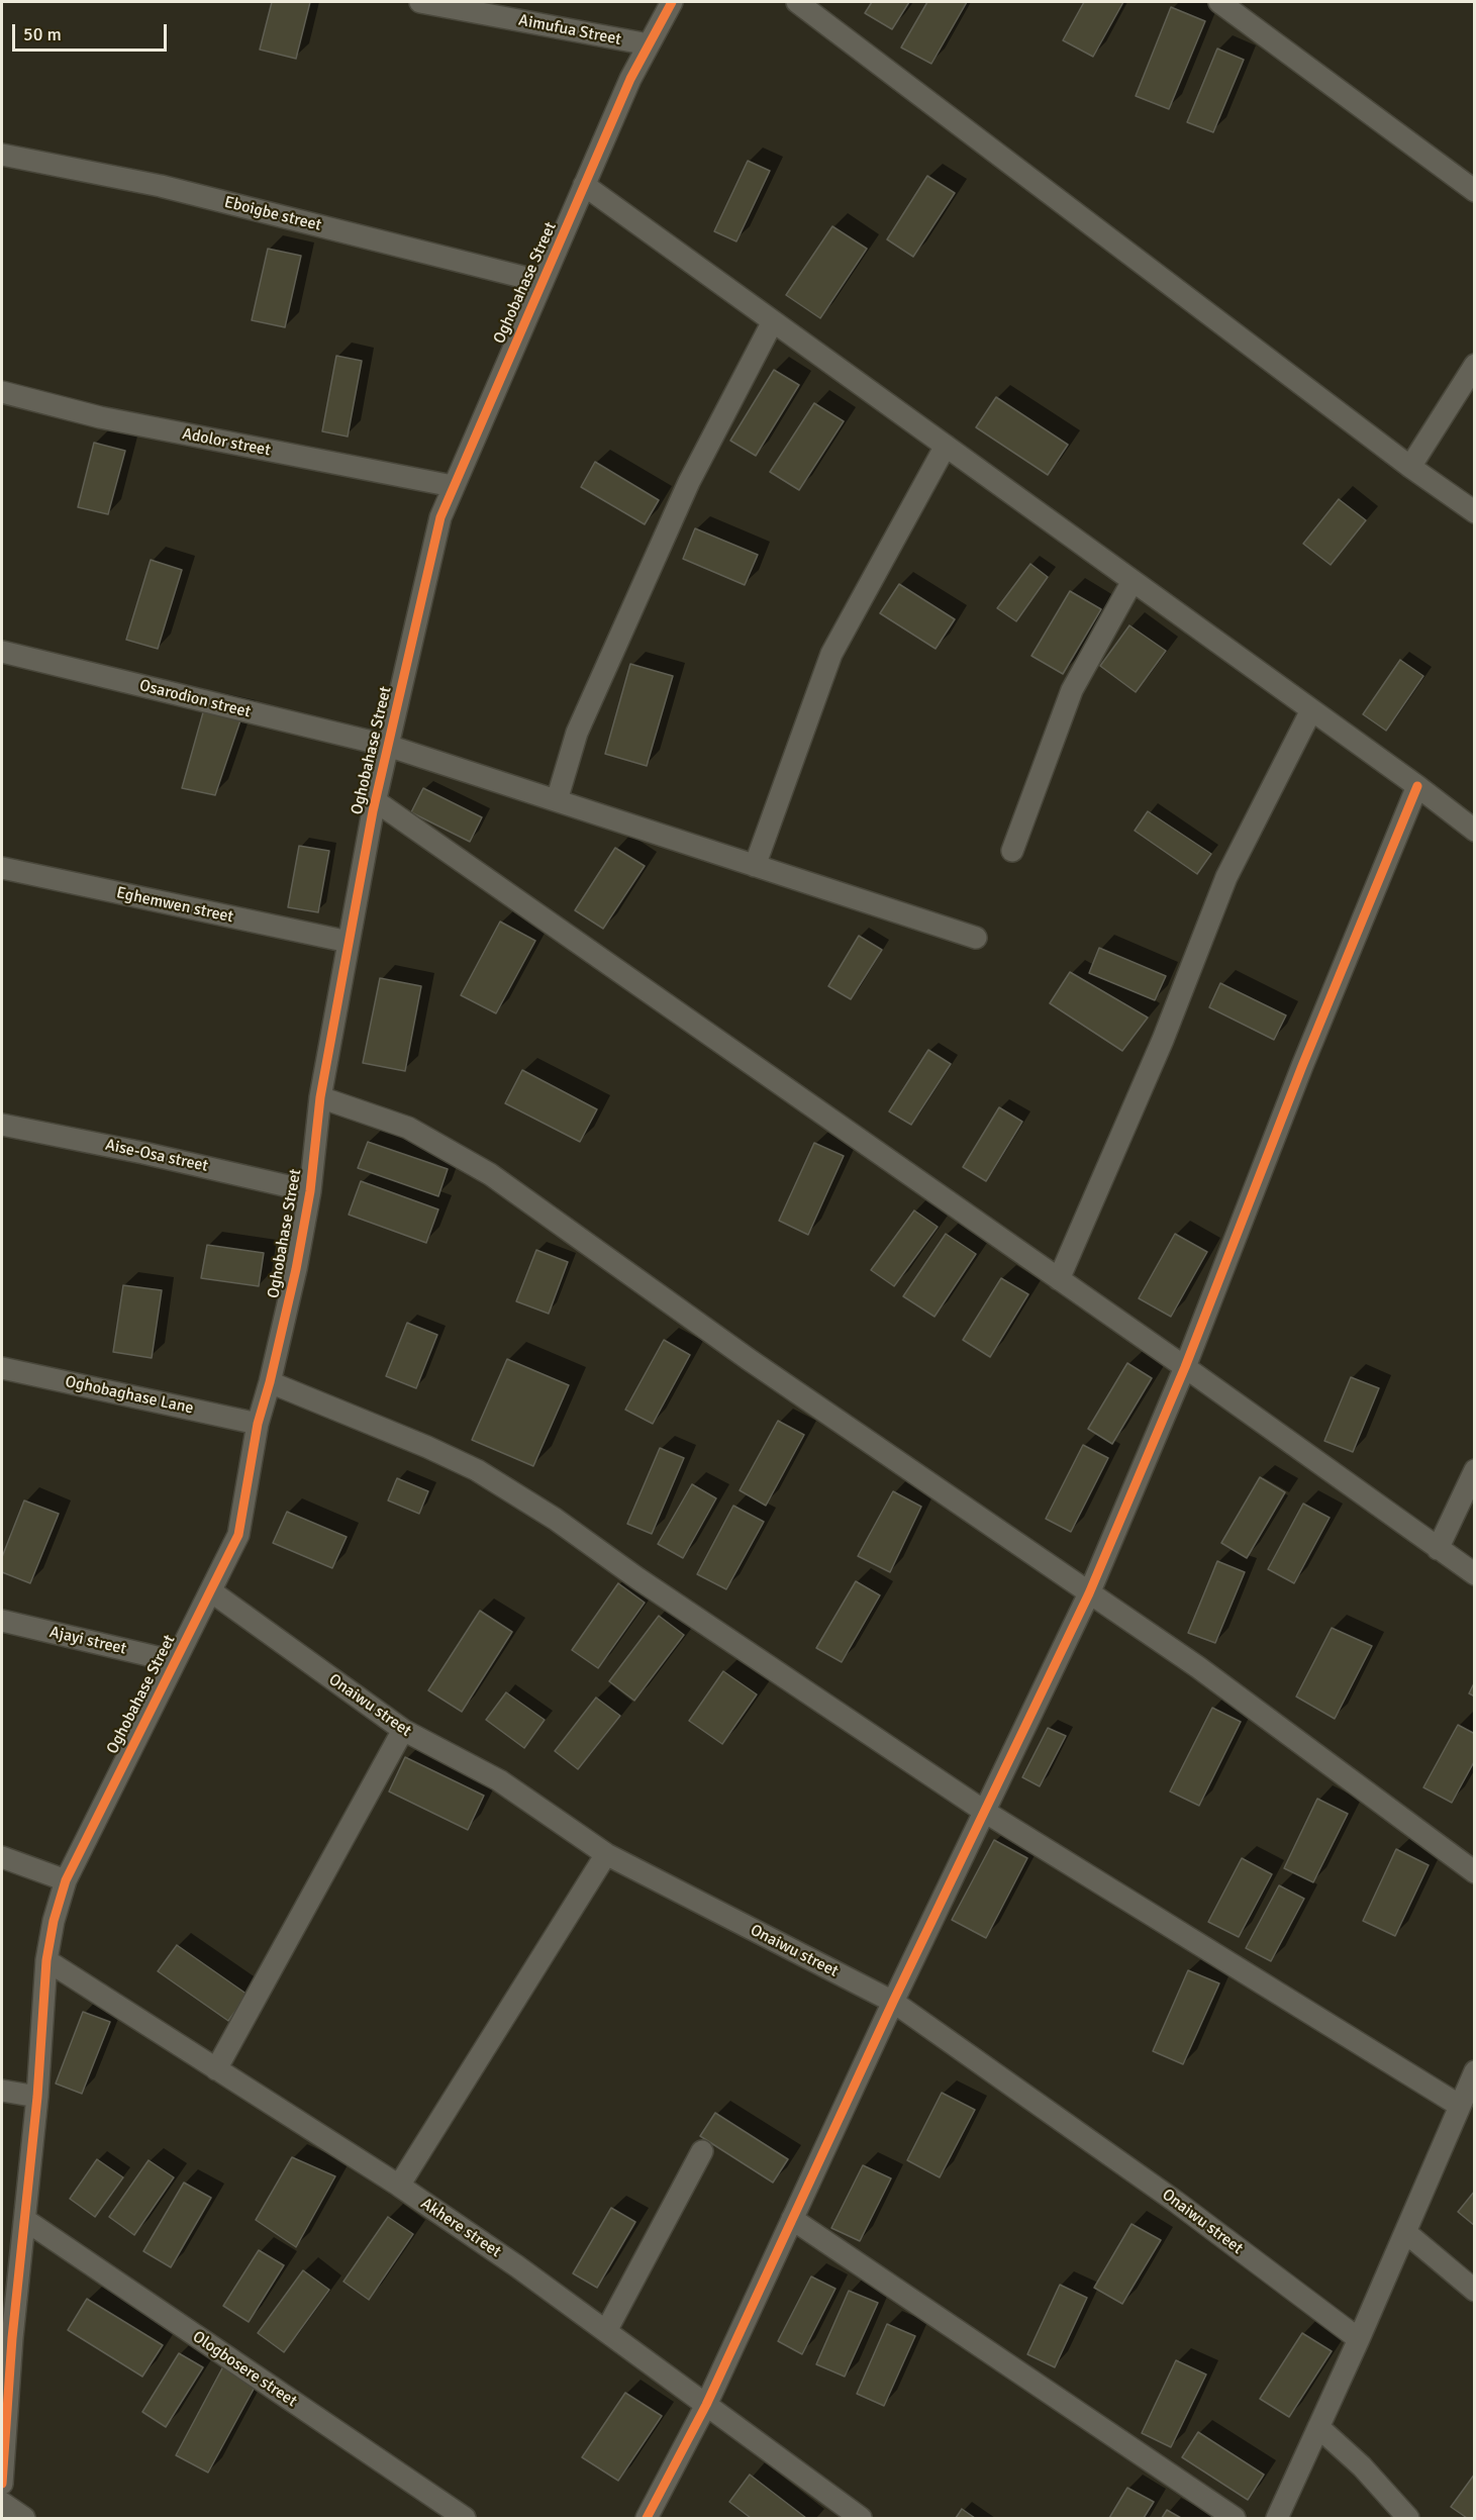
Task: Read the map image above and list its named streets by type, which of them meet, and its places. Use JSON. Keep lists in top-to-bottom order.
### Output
{
  "streets": {
    "street": [
      "Aimufua Street",
      "Eboigbe street",
      "Oghobahase Street",
      "Adolor street",
      "Osarodion street",
      "Eghemwen street",
      "Aise-Osa street",
      "Oghobaghase Lane",
      "Ajayi street",
      "Onaiwu street",
      "Akhere street",
      "Ologbosere street"
    ]
  },
  "crossings": [
    ["Aimufua Street", "Oghobahase Street"],
    ["Eboigbe street", "Oghobahase Street"],
    ["Oghobahase Street", "Adolor street"],
    ["Oghobahase Street", "Osarodion street"],
    ["Oghobahase Street", "Eghemwen street"],
    ["Oghobahase Street", "Aise-Osa street"],
    ["Oghobahase Street", "Oghobaghase Lane"],
    ["Oghobahase Street", "Ajayi street"],
    ["Oghobahase Street", "Onaiwu street"],
    ["Oghobahase Street", "Akhere street"],
    ["Oghobahase Street", "Ologbosere street"]
  ],
  "scale_bar": "50 m"
}
